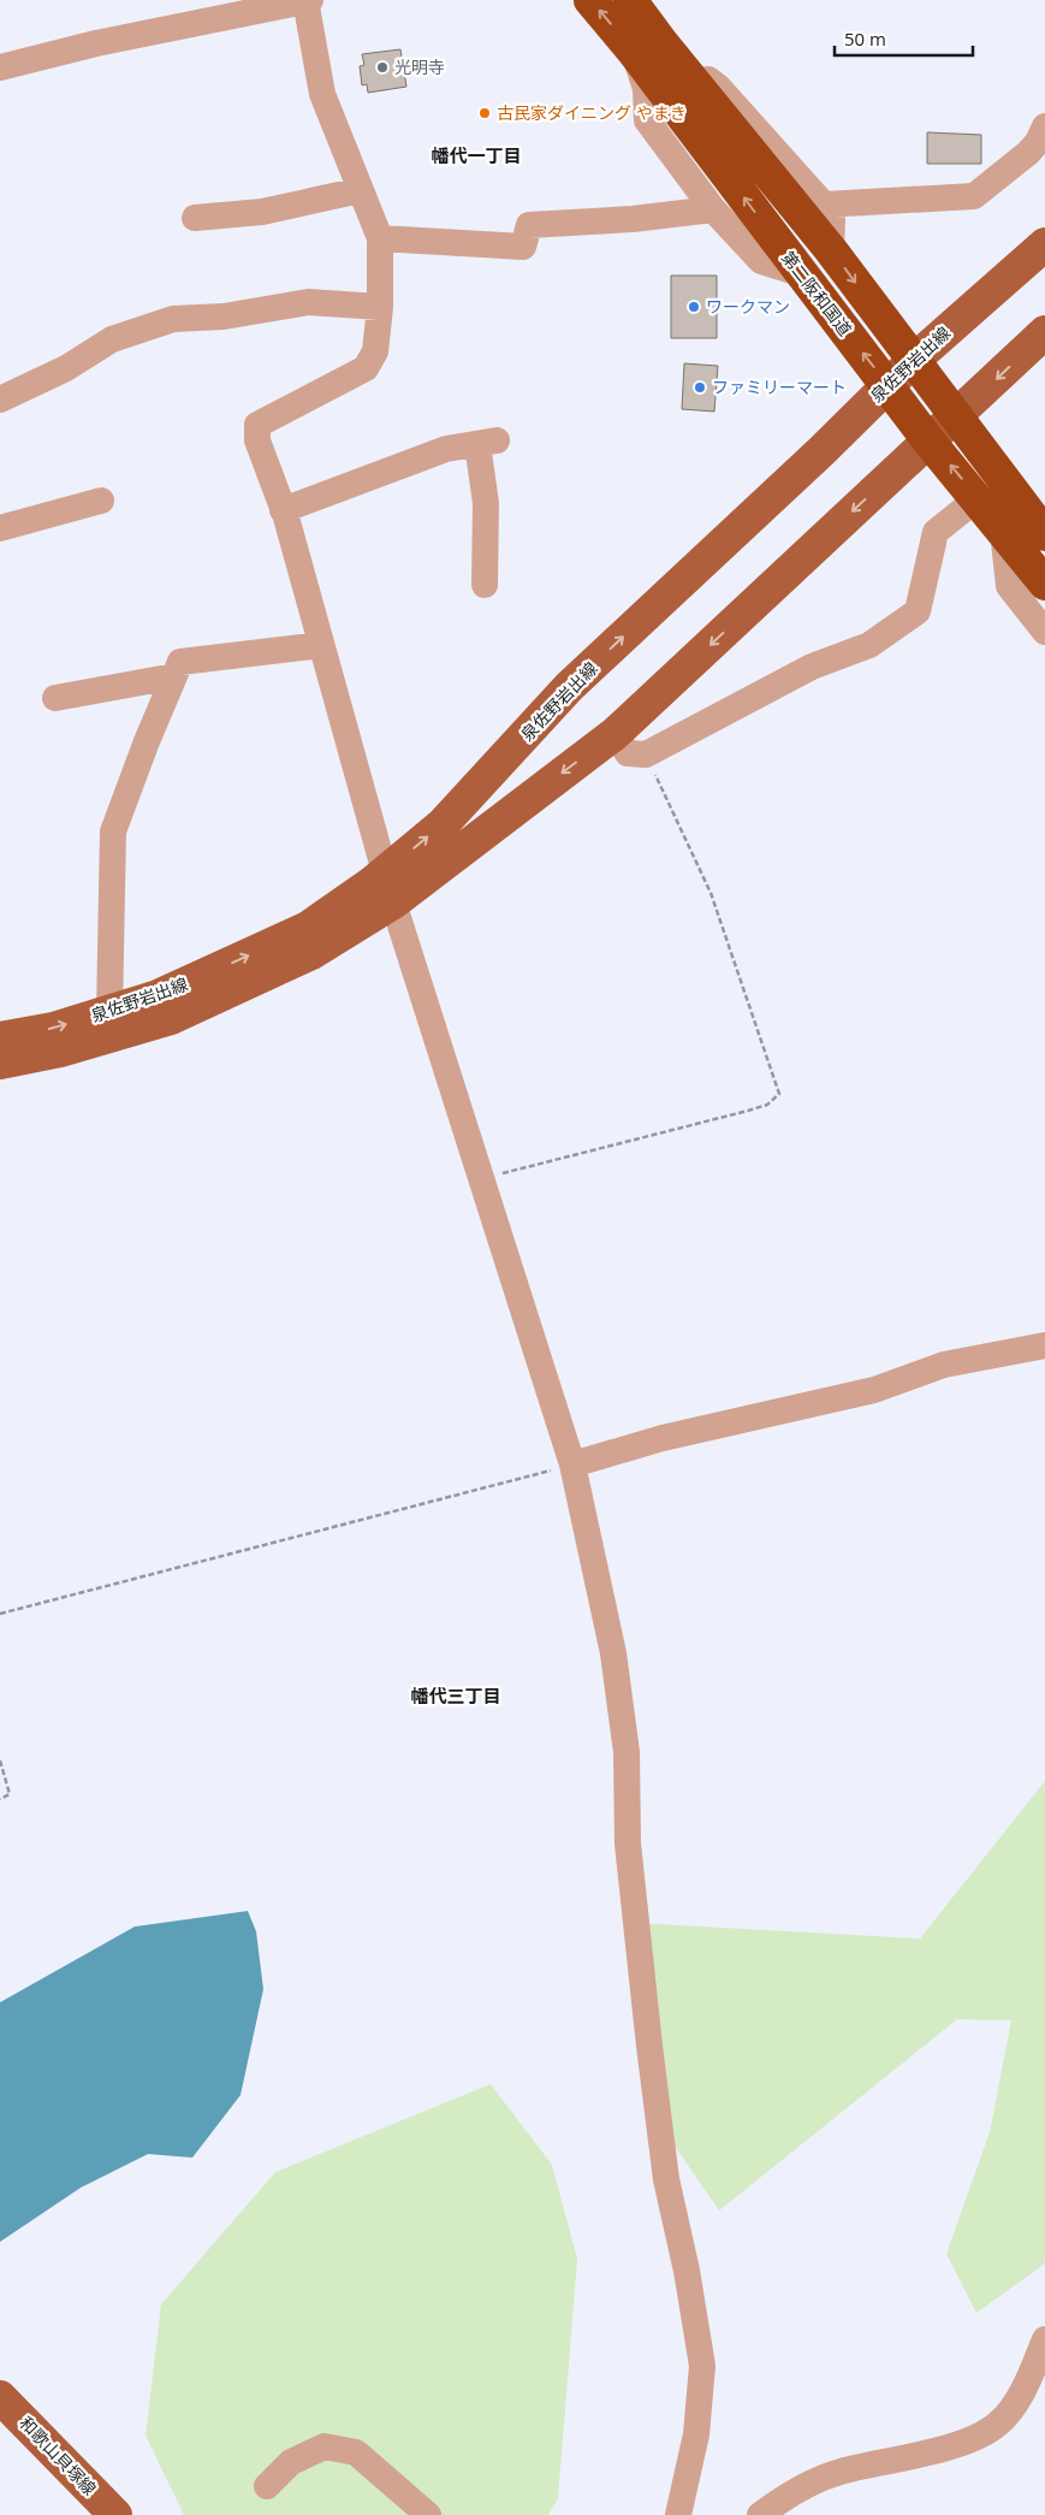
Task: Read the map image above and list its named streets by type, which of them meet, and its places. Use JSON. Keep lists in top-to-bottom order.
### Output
{
  "streets": {
    "highway": ["第二阪和国道"],
    "main road": ["泉佐野岩出線", "和歌山貝塚線"]
  },
  "crossings": [
    ["第二阪和国道", "泉佐野岩出線"]
  ],
  "districts": ["幡代一丁目", "幡代三丁目"],
  "places": [
    "光明寺",
    "古民家ダイニング やまき",
    "ワークマン",
    "ファミリーマート"
  ],
  "scale_bar": "50 m"
}
